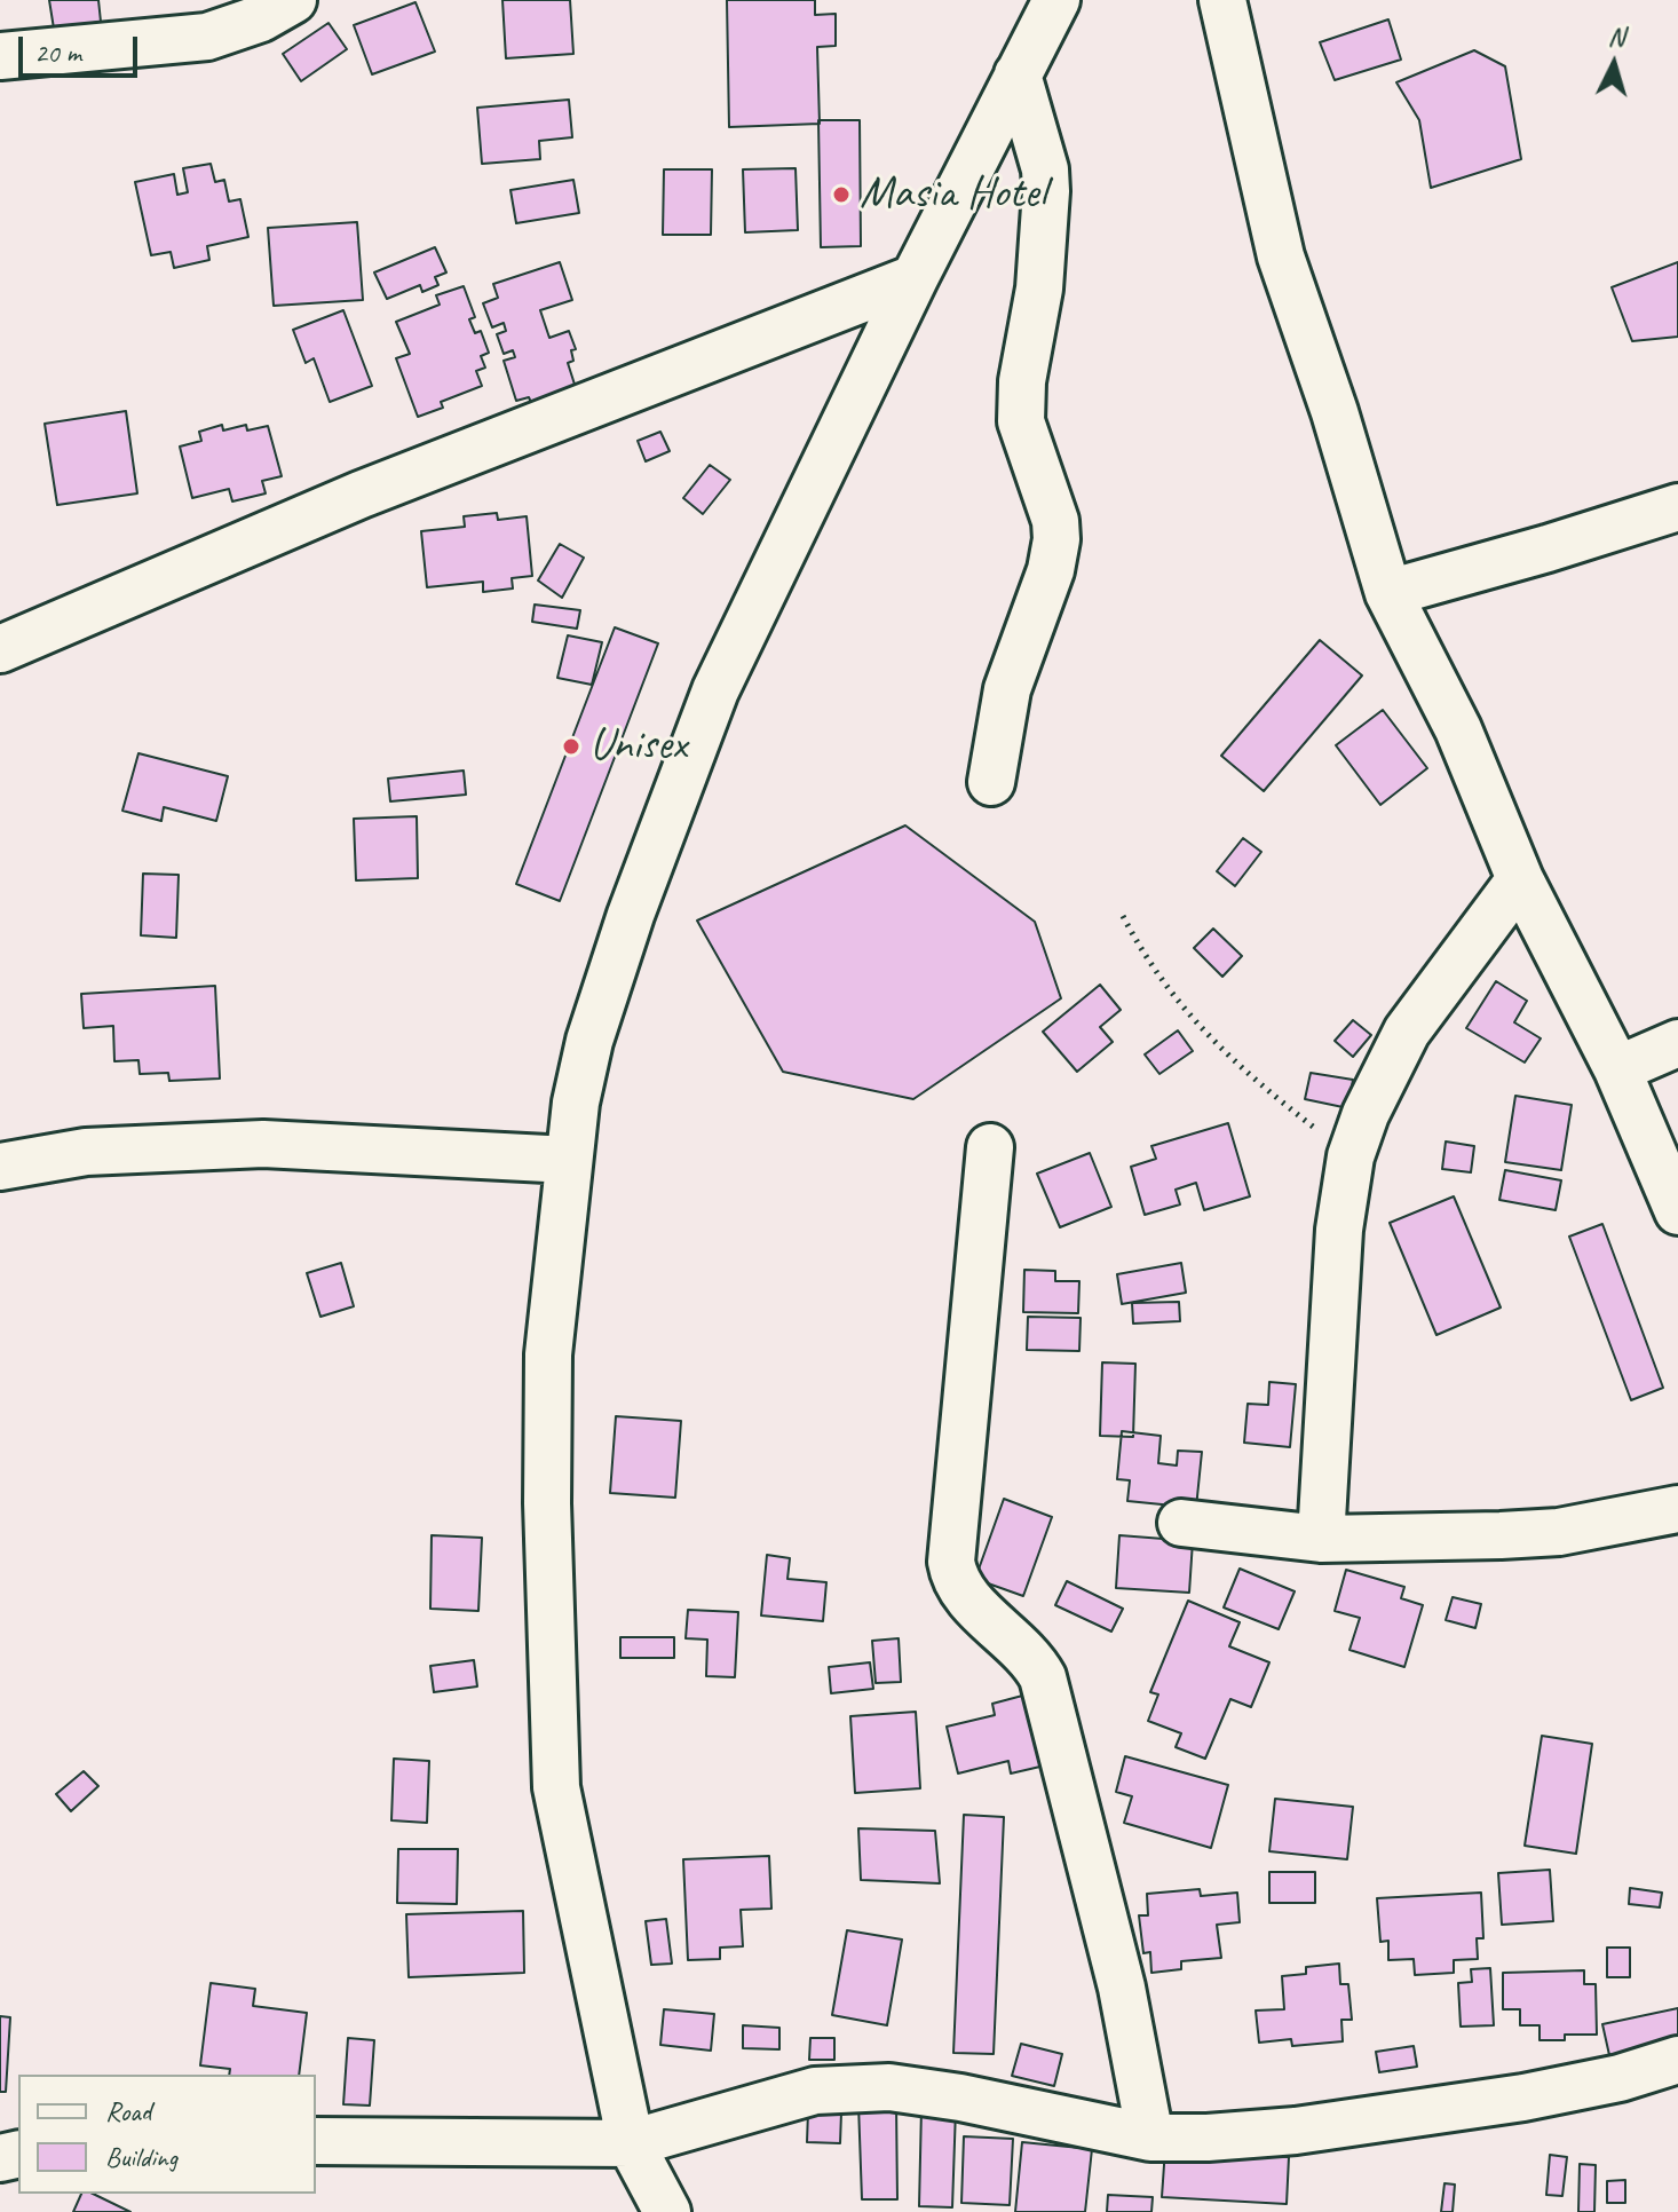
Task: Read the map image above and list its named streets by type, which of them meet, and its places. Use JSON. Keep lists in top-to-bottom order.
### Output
{
  "places": ["Masia Hotel", "Unisex"],
  "legend": ["Road", "Building"],
  "scale_bar": "20 m",
  "north": "top"
}
